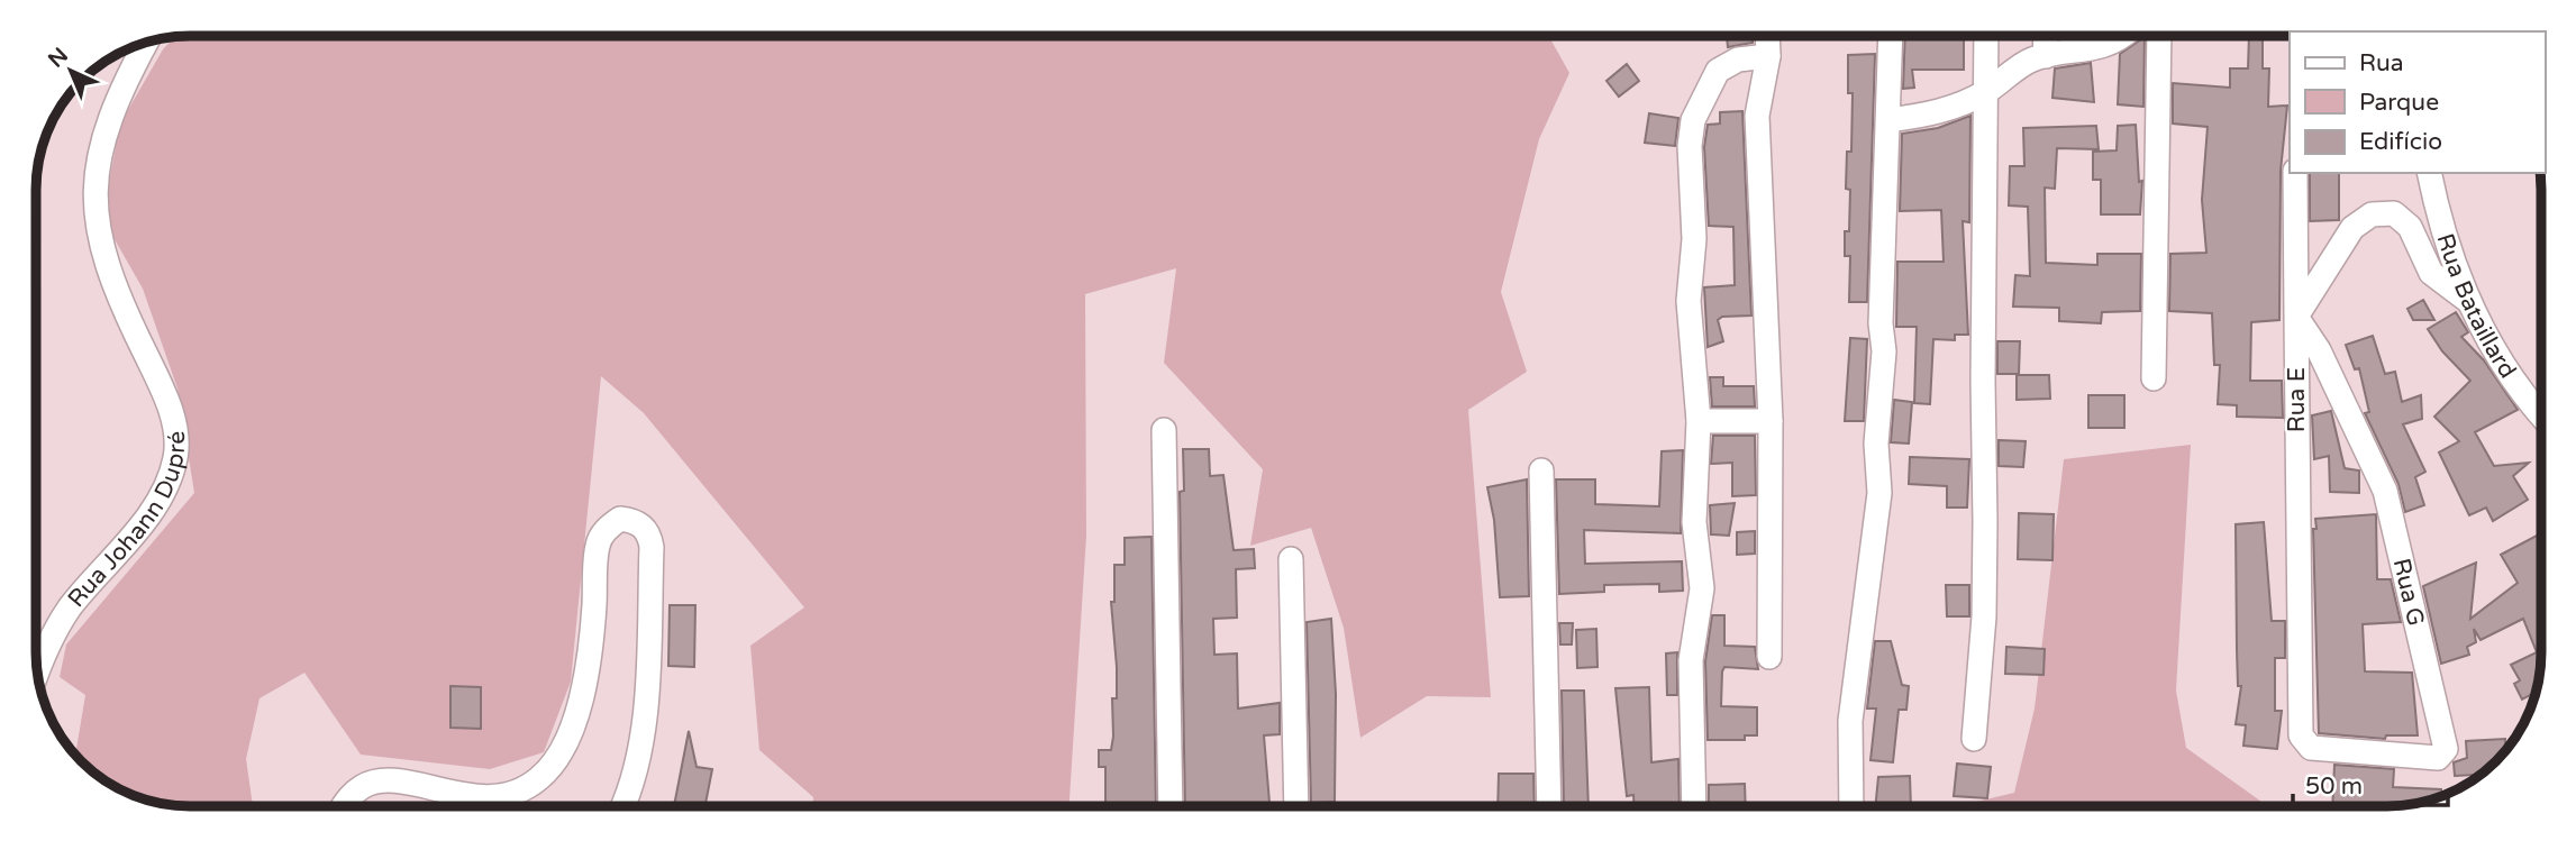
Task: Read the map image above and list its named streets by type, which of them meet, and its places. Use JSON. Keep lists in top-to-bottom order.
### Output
{
  "streets": {
    "street": [
      "Rua Bataillard",
      "Rua E",
      "Rua Johann Dupré",
      "Rua G"
    ]
  },
  "crossings": [
    ["Rua E", "Rua G"]
  ],
  "legend": ["Rua", "Parque", "Edifício"],
  "scale_bar": "50 m",
  "north": "top left"
}
